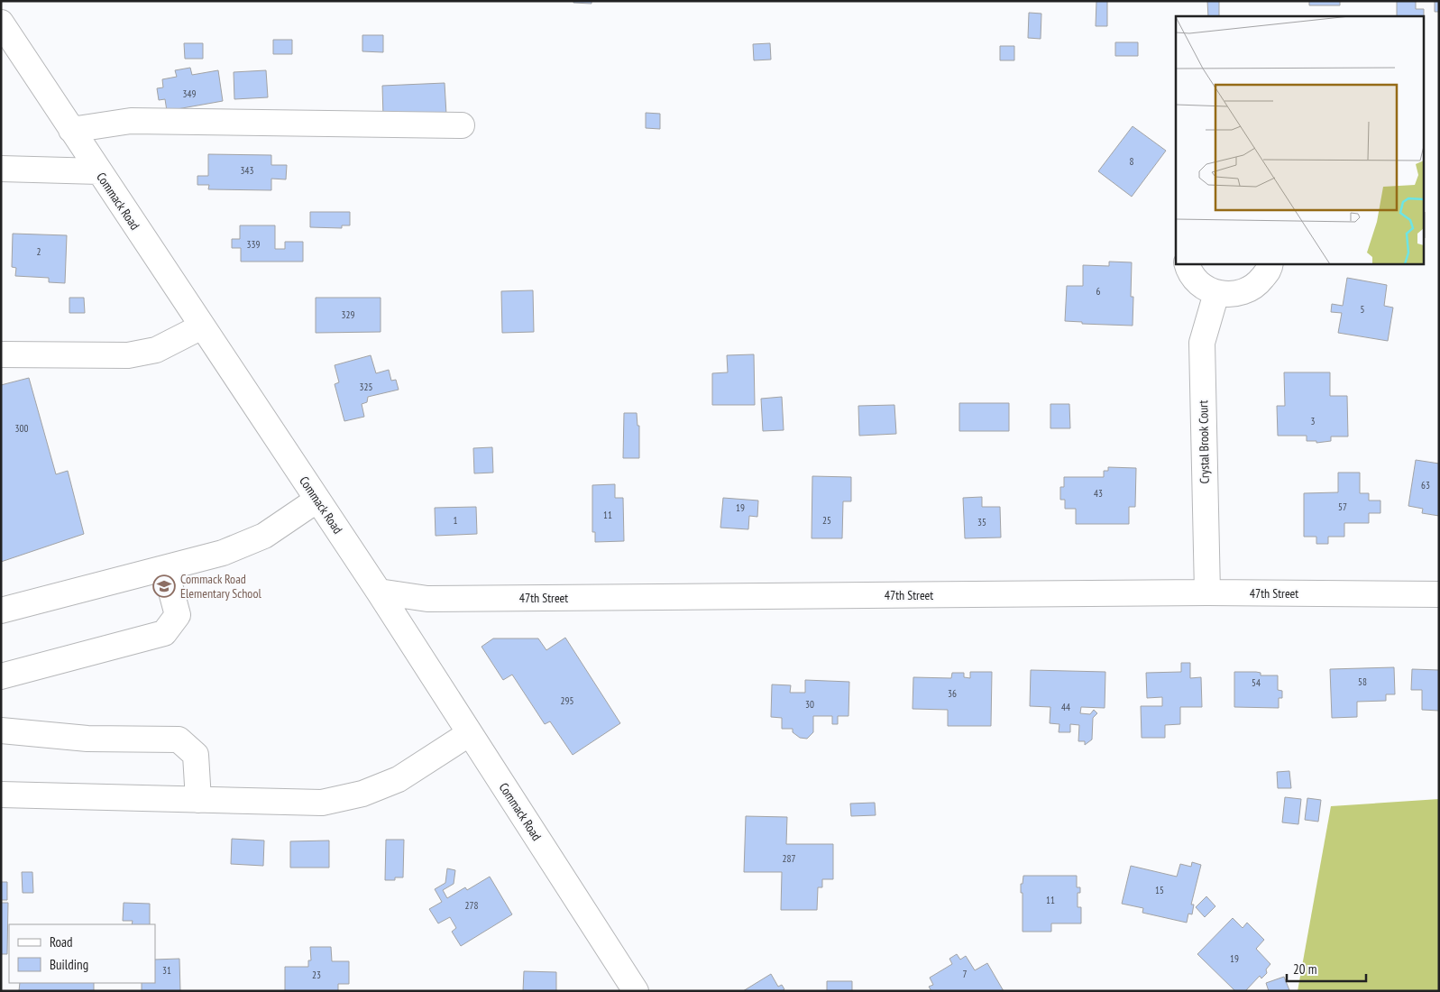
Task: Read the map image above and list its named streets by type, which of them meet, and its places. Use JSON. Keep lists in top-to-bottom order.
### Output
{
  "streets": {
    "street": ["Commack Road", "Crystal Brook Court", "47th Street"]
  },
  "crossings": [
    ["Commack Road", "47th Street"],
    ["Crystal Brook Court", "47th Street"]
  ],
  "places": {
    "school or university": ["Commack Road Elementary School"]
  },
  "house_numbers": [
    "349",
    "8",
    "343",
    "339",
    "2",
    "6",
    "5",
    "329",
    "325",
    "3",
    "300",
    "63",
    "43",
    "57",
    "19",
    "11",
    "1",
    "25",
    "35",
    "58",
    "54",
    "36",
    "295",
    "30",
    "44",
    "287",
    "15",
    "11",
    "278",
    "19",
    "31",
    "7",
    "23"
  ],
  "legend": ["Road", "Building"],
  "scale_bar": "20 m"
}
